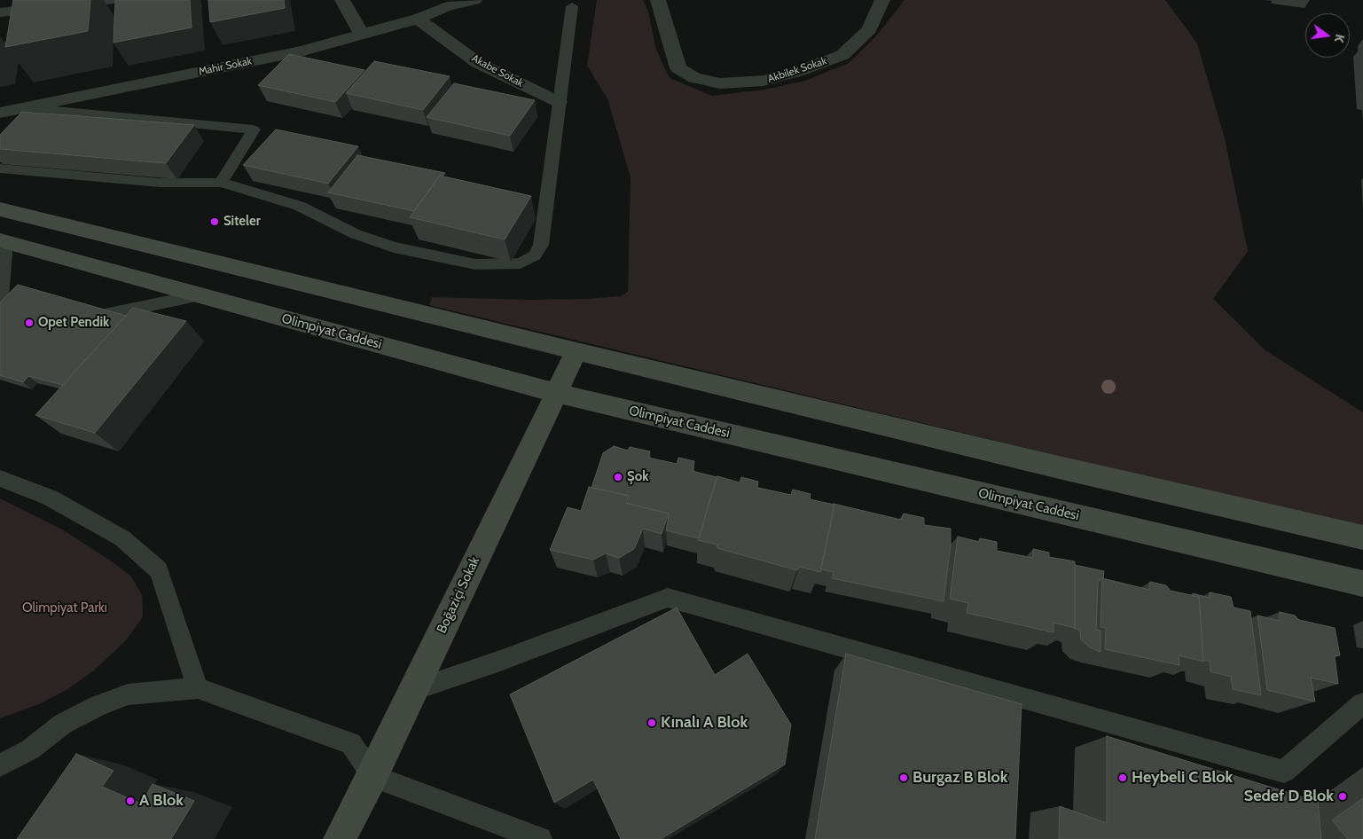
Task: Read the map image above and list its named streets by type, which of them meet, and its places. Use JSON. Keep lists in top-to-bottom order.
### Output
{
  "streets": {
    "main road": ["Olimpiyat Caddesi", "Boğaziçi Sokak"],
    "street": ["Mahir Sokak", "Akbilek Sokak", "Akabe Sokak"]
  },
  "crossings": [
    ["Mahir Sokak", "Akabe Sokak"],
    ["Olimpiyat Caddesi", "Boğaziçi Sokak"]
  ],
  "parks": ["Olimpiyat Parkı"],
  "places": [
    "Siteler",
    "Opet Pendik",
    "Şok",
    "Kınalı A Blok",
    "Burgaz B Blok",
    "Heybeli C Blok",
    "Sedef D Blok",
    "A Blok"
  ],
  "north": "right"
}
